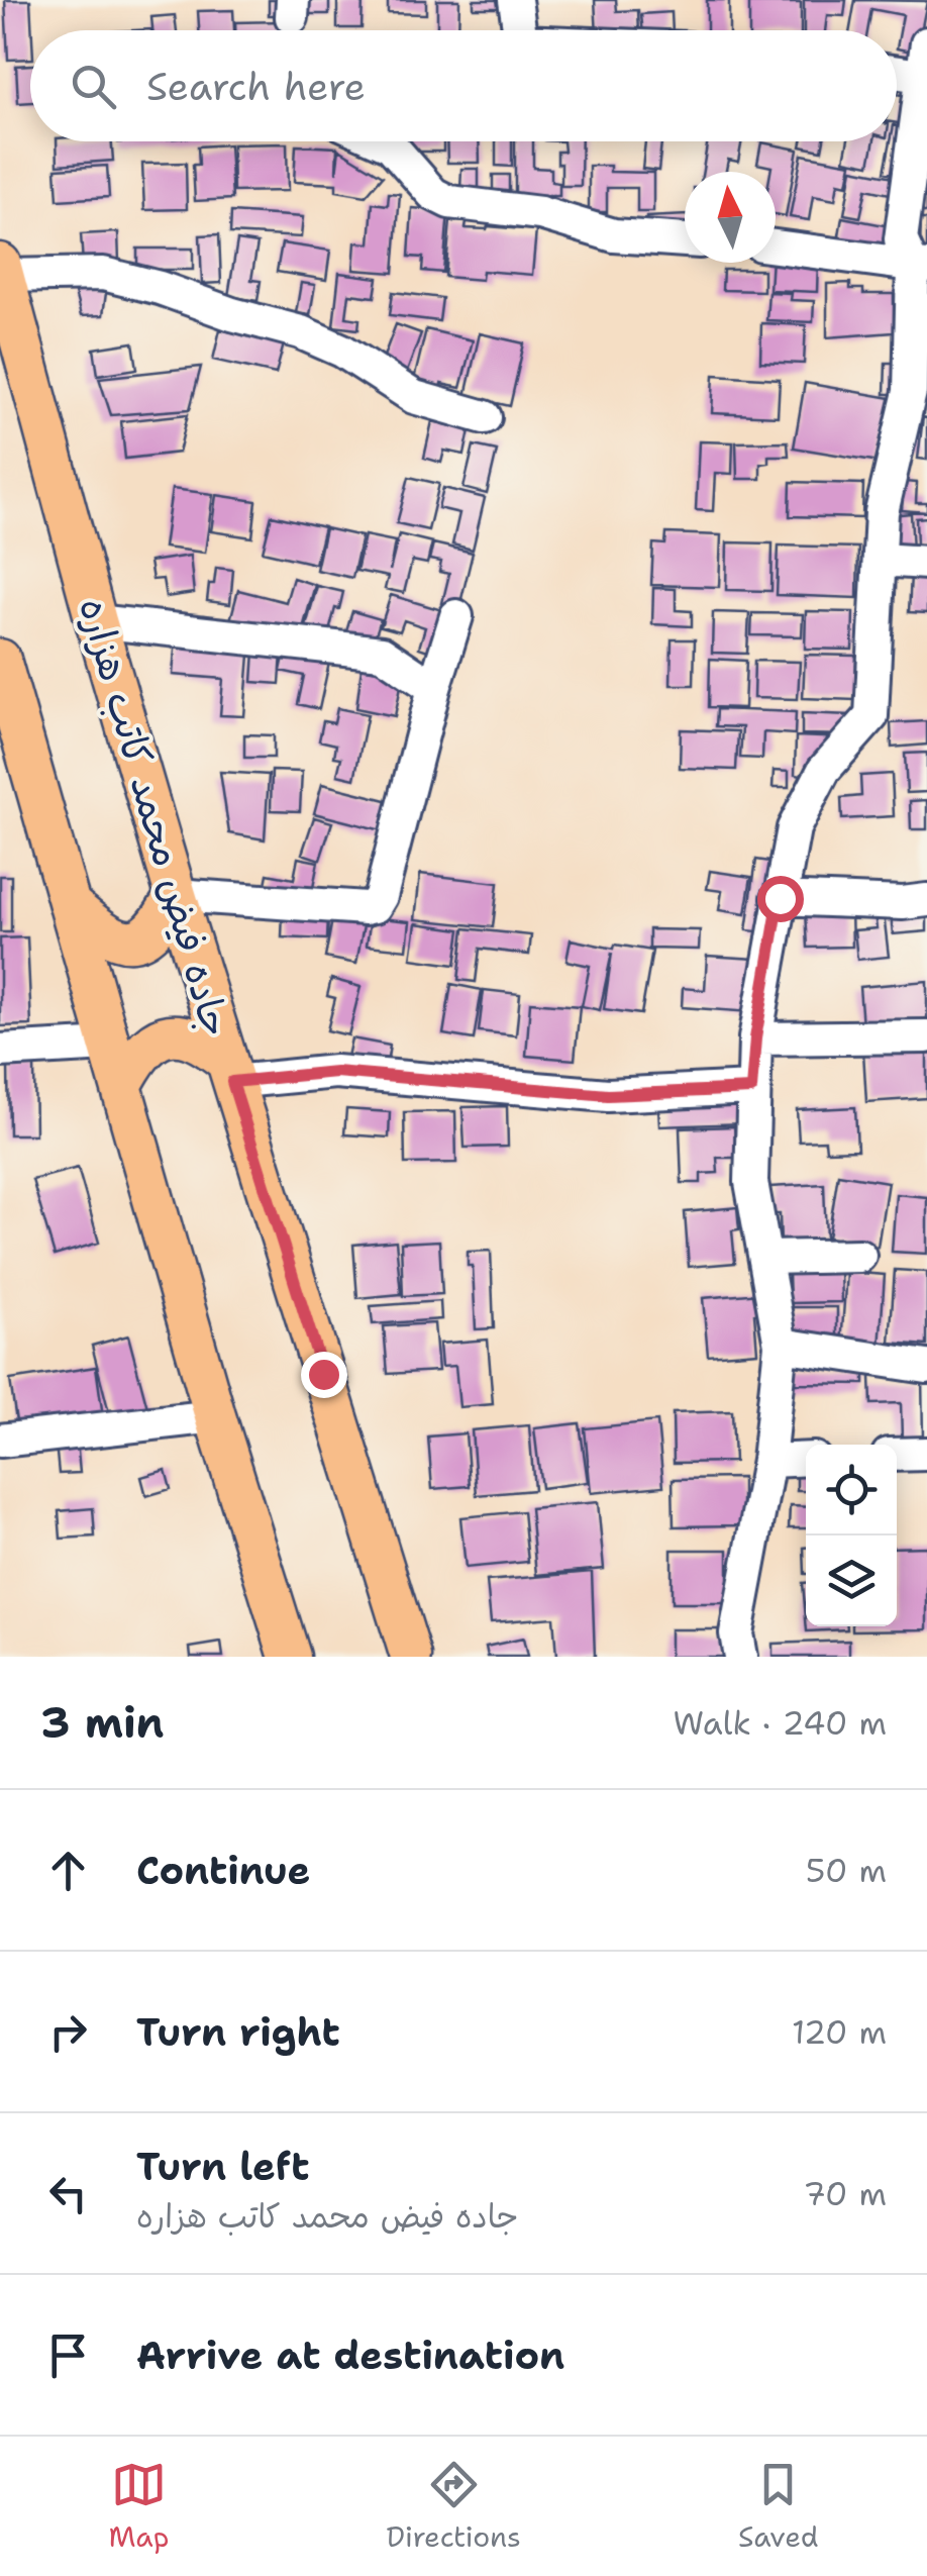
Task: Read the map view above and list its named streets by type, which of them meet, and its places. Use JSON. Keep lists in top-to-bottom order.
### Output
{
  "streets": {
    "main road": ["جاده فیض محمد کاتب هزاره"]
  },
  "north": "top",
  "page": {
    "search": "Search here",
    "heading": ["3 min", "Walk · 240 m"],
    "list": [
      ["Continue", "50 m"],
      ["Turn right", "120 m"],
      ["Turn left", "جاده فیض محمد کاتب هزاره", "70 m"],
      "Arrive at destination"
    ],
    "nav": ["Map", "Directions", "Saved"]
  }
}
